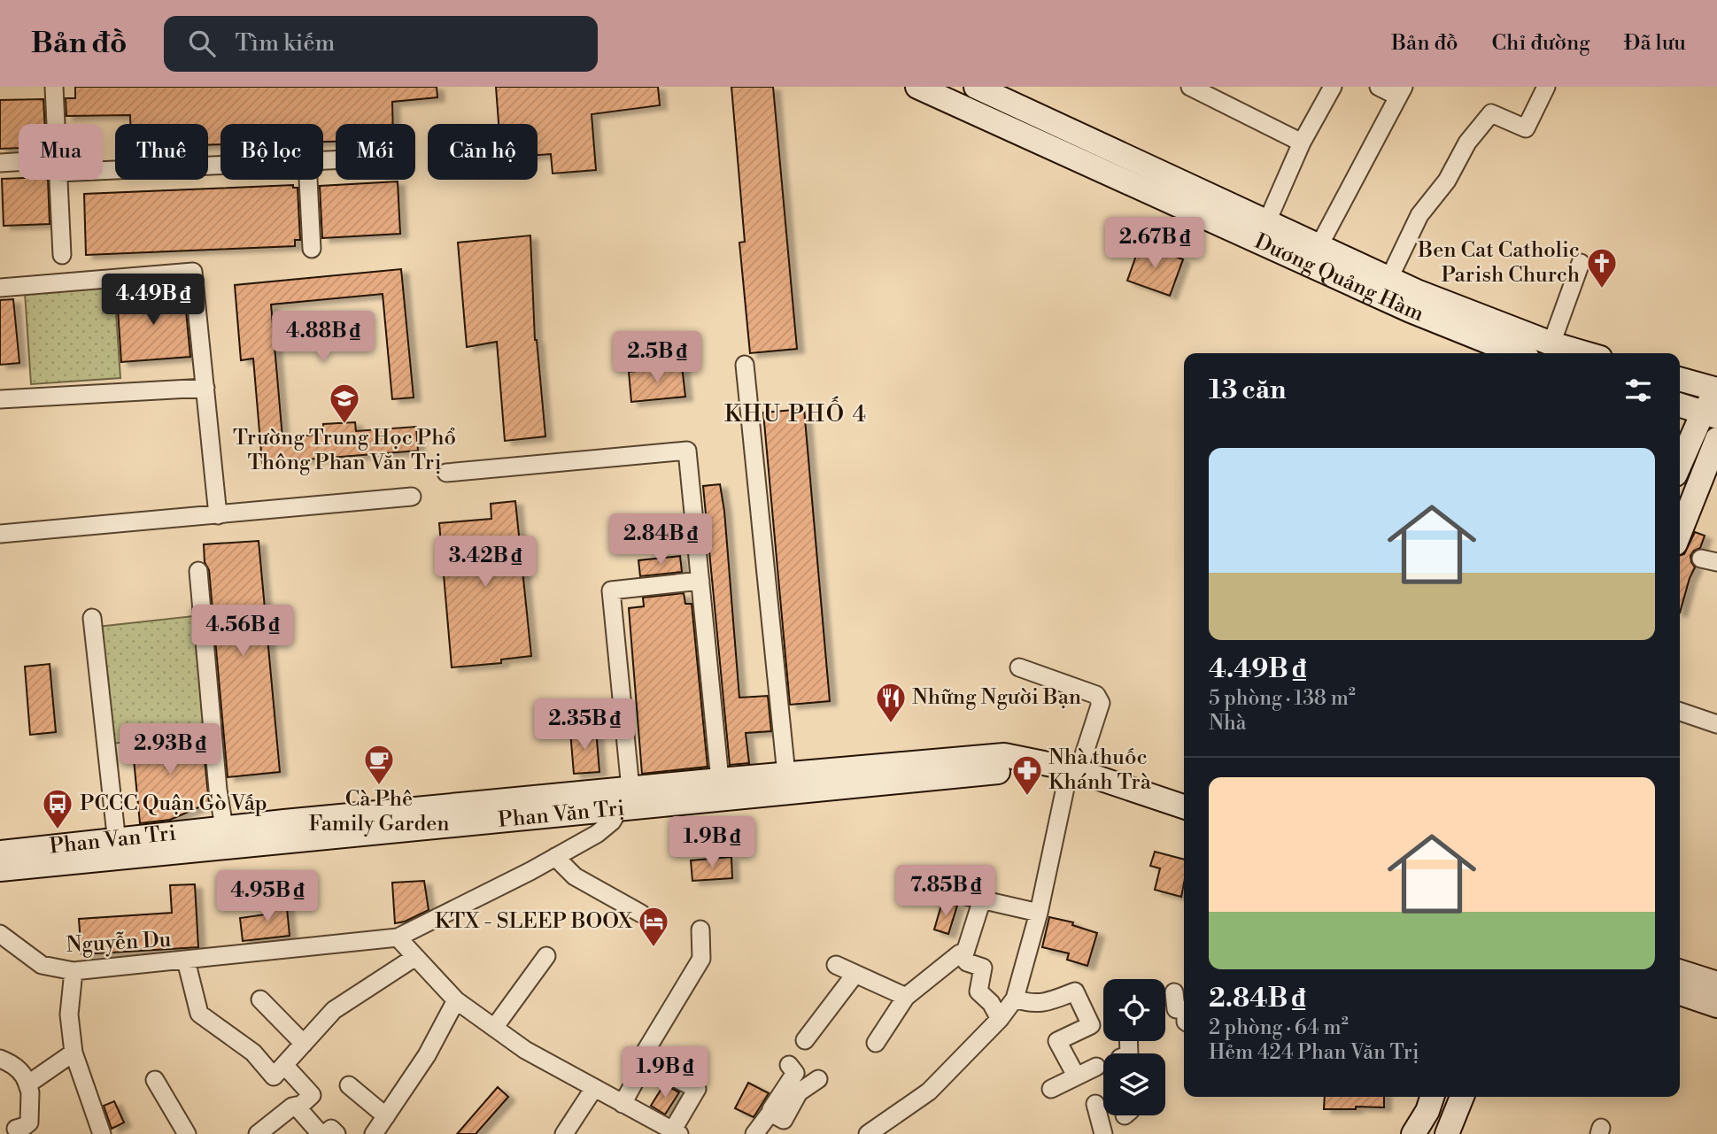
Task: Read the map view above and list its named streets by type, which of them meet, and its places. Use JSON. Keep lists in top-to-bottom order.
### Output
{
  "streets": {
    "main road": ["Dương Quảng Hàm", "Phan Văn Trị", "Phan Van Tri"],
    "street": ["Nguyễn Du"]
  },
  "crossings": [
    ["Phan Văn Trị", "Phan Van Tri"]
  ],
  "districts": ["KHU PHỐ 4"],
  "places": {
    "church": ["Ben Cat Catholic Parish Church"],
    "school or university": ["Trường Trung Học Phổ Thông Phan Văn Trị"],
    "restaurant": ["Những Người Bạn"],
    "cafe": ["Cà Phê Family Garden"],
    "pharmacy": ["Nhà thuốc Khánh Trà"],
    "bus stop": ["PCCC Quận Gò Vấp"],
    "hotel": ["KTX - SLEEP BOOX"]
  },
  "page": {
    "header": "Bản đồ",
    "search": "Tìm kiếm",
    "nav": ["Bản đồ", "Chỉ đường", "Đã lưu"],
    "chip": [
      "Mua",
      "Thuê",
      "Bộ lọc",
      "Mới",
      "Căn hộ"
    ],
    "price": [
      "2.67B ₫",
      "4.49B ₫",
      "4.88B ₫",
      "2.5B ₫",
      "2.84B ₫",
      "3.42B ₫",
      "4.56B ₫",
      "2.35B ₫",
      "2.93B ₫",
      "1.9B ₫",
      "7.85B ₫",
      "4.95B ₫",
      "1.9B ₫"
    ],
    "heading": "13 căn",
    "list": [
      {
        "name": "4.49B ₫",
        "note": "5 phòng · 138 m² · Nhà"
      },
      {
        "name": "2.84B ₫",
        "note": "2 phòng · 64 m² · Hẻm 424 Phan Văn Trị"
      }
    ]
  }
}
